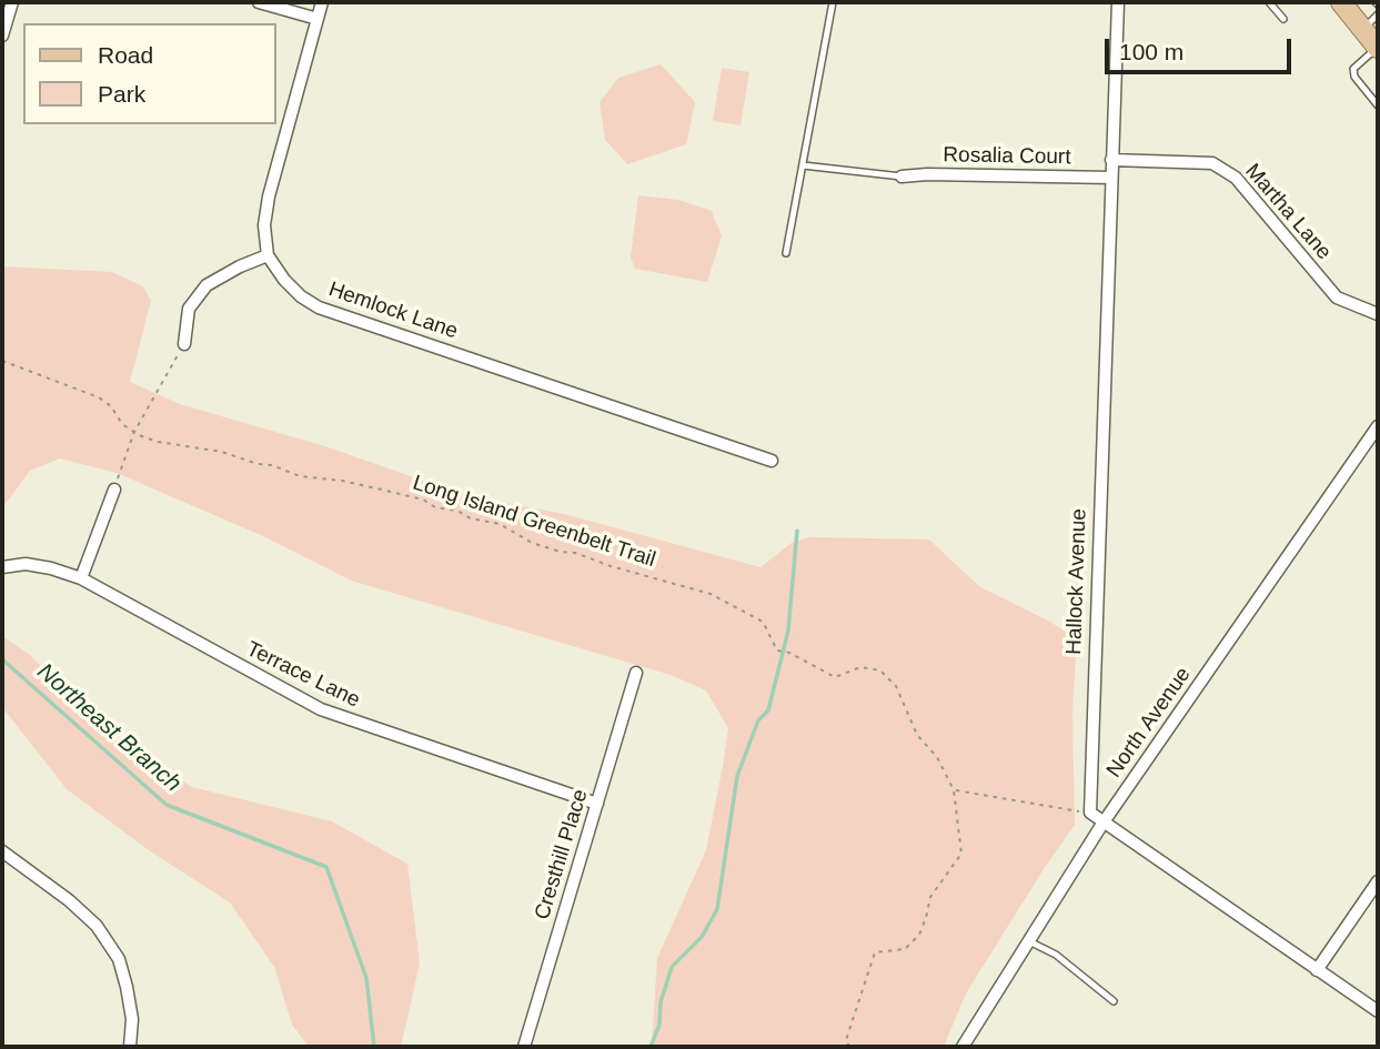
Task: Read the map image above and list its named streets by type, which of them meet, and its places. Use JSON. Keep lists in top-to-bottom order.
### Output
{
  "streets": {
    "street": [
      "Rosalia Court",
      "Martha Lane",
      "Hemlock Lane",
      "Hallock Avenue",
      "Terrace Lane",
      "North Avenue",
      "Cresthill Place"
    ],
    "path": ["Long Island Greenbelt Trail"]
  },
  "crossings": [
    ["Rosalia Court", "Hallock Avenue"],
    ["Martha Lane", "Hallock Avenue"],
    ["Terrace Lane", "Cresthill Place"]
  ],
  "water": ["Northeast Branch"],
  "legend": ["Road", "Park"],
  "scale_bar": "100 m"
}
